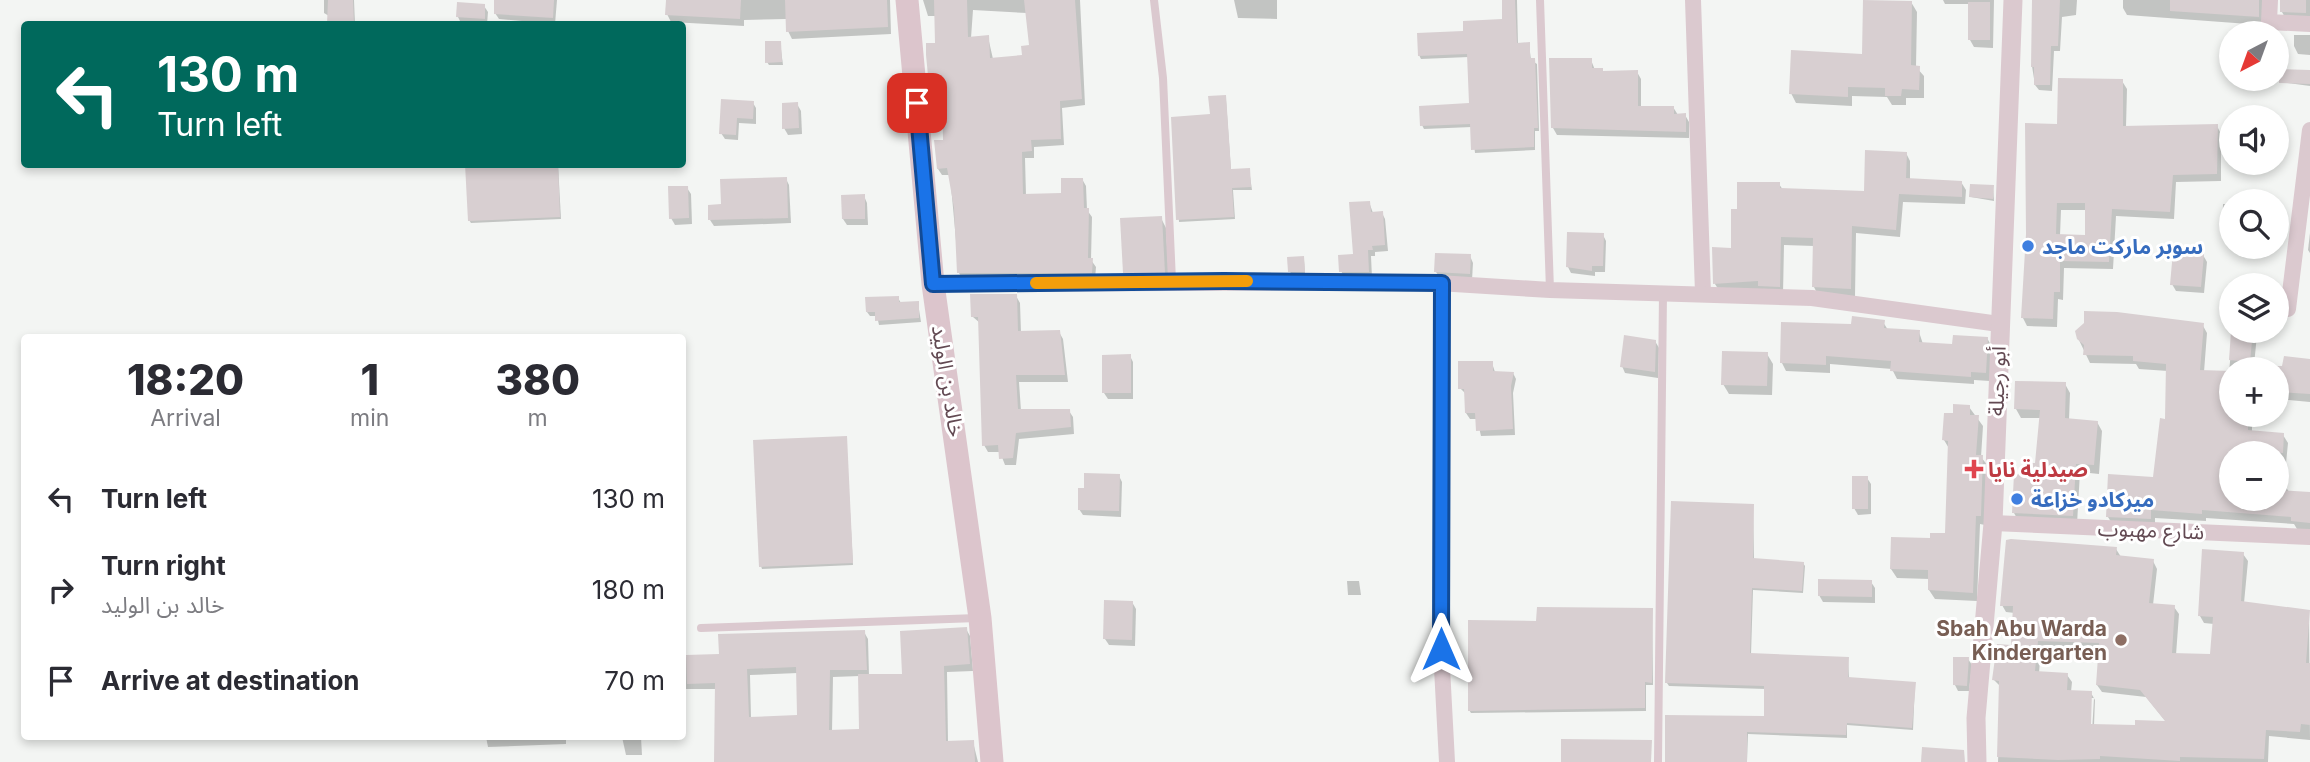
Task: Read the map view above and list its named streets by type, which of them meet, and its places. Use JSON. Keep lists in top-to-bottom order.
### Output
{
  "streets": {
    "main road": ["خالد بن الوليد"],
    "street": ["أبو رجيلة", "شارع مهبوب"]
  },
  "crossings": [
    ["أبو رجيلة", "شارع مهبوب"]
  ],
  "places": {
    "other": ["سوبر ماركت ماجد", "ميركادو خزاعة", "Sbah Abu Warda Kindergarten"],
    "health": ["صيدلية نايا"]
  },
  "north": "bottom left",
  "page": {
    "map_buttons": ["+", "−"],
    "turn": ["130 m", "Turn left"],
    "eta": [
      "18:20",
      "Arrival",
      "1",
      "min",
      "380",
      "m"
    ],
    "list": [
      {
        "name": "Turn left",
        "value": "130 m"
      },
      {
        "name": "Turn right",
        "note": "خالد بن الوليد",
        "value": "180 m"
      },
      {
        "name": "Arrive at destination",
        "value": "70 m"
      }
    ]
  }
}
